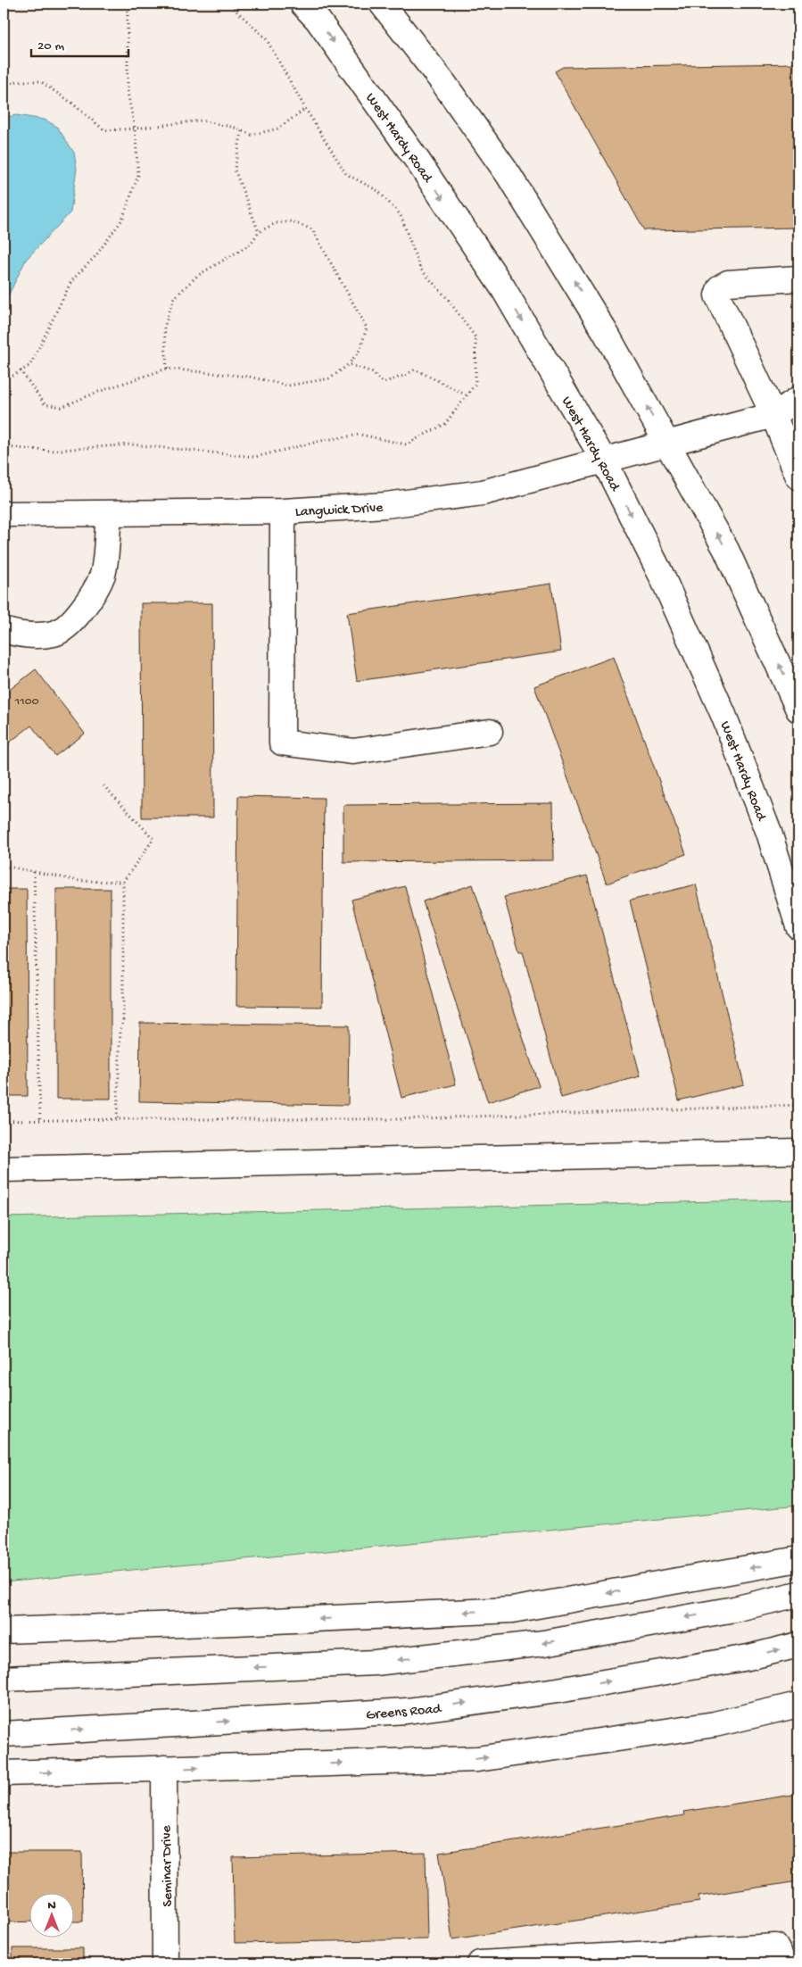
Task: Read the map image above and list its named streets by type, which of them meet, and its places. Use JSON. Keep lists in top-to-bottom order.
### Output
{
  "streets": {
    "main road": [
      "West Hardy Road",
      "Langwick Drive",
      "Greens Road",
      "Seminar Drive"
    ]
  },
  "crossings": [
    ["West Hardy Road", "Langwick Drive"]
  ],
  "house_numbers": ["1100"],
  "scale_bar": "20 m",
  "north": "top"
}
